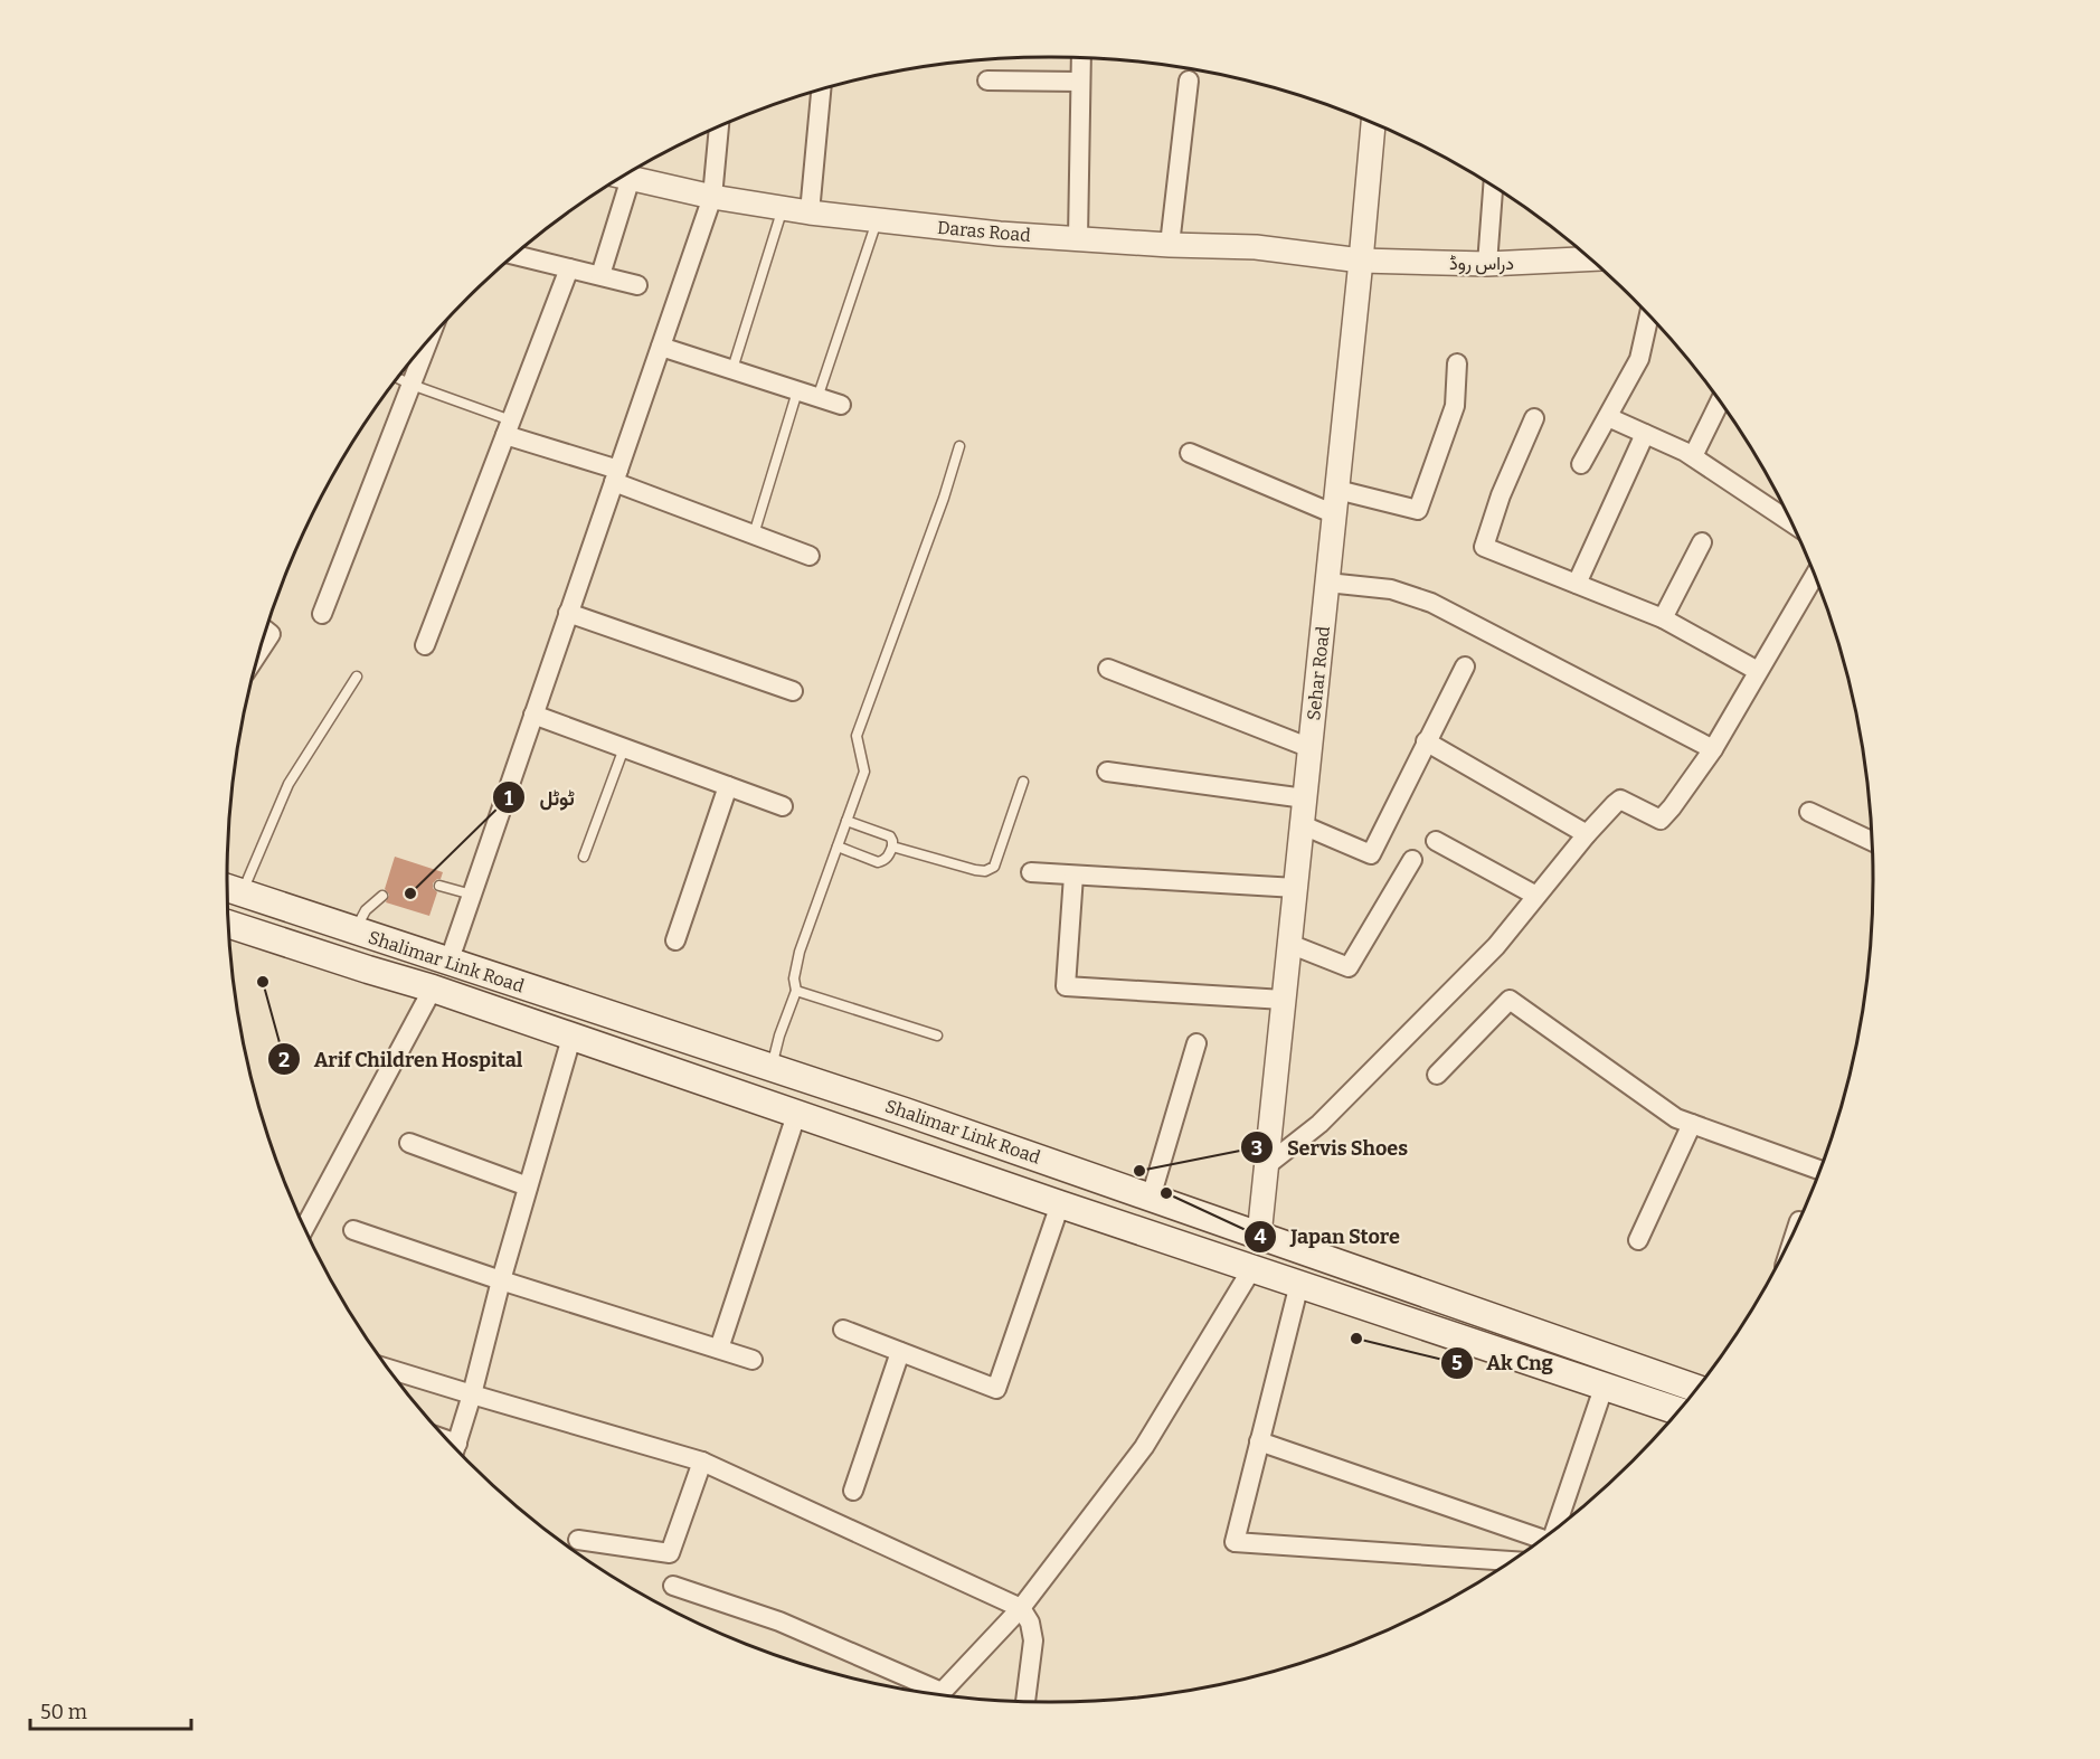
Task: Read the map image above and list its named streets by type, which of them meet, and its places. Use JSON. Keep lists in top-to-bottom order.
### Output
{
  "streets": {
    "main road": ["Shalimar Link Road"],
    "street": ["Daras Road", "دراس روڈ", "Sehar Road"]
  },
  "crossings": [
    ["Daras Road", "دراس روڈ"],
    ["Daras Road", "Sehar Road"],
    ["دراس روڈ", "Sehar Road"],
    ["Sehar Road", "Shalimar Link Road"]
  ],
  "places": [
    "ٹوٹل",
    "Arif Children Hospital",
    "Servis Shoes",
    "Japan Store",
    "Ak Cng"
  ],
  "scale_bar": "50 m"
}
